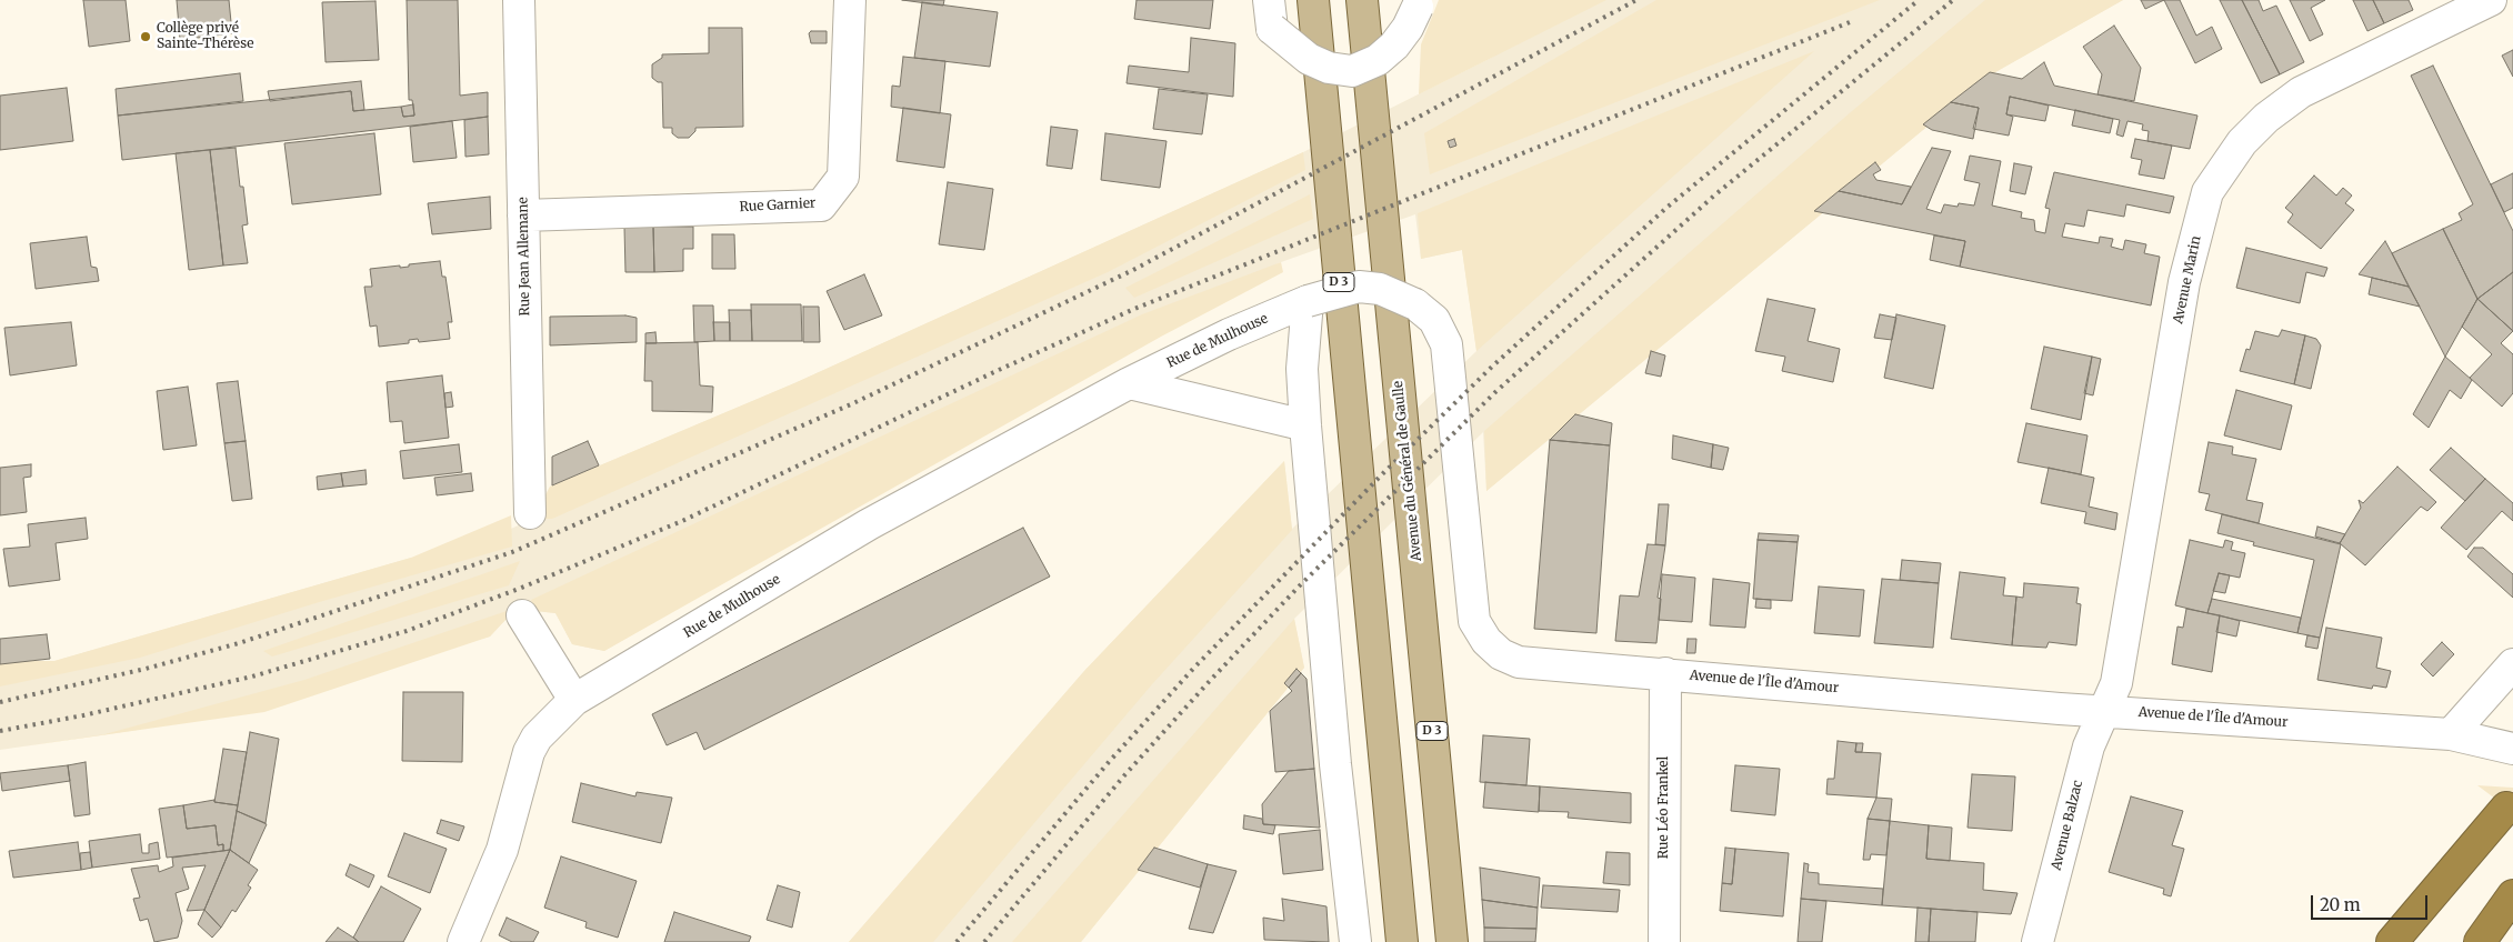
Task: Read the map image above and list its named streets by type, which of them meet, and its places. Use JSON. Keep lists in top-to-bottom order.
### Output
{
  "streets": {
    "main road": ["D 3", "Avenue du Général de Gaulle"],
    "street": [
      "Rue Garnier",
      "Rue Jean Allemane",
      "Avenue Marin",
      "Rue de Mulhouse",
      "Avenue de l'Île d'Amour",
      "Rue Léo Frankel",
      "Avenue Balzac"
    ]
  },
  "crossings": [
    ["Rue Garnier", "Rue Jean Allemane"],
    ["Avenue Marin", "Avenue de l'Île d'Amour"],
    ["Avenue Marin", "Avenue Balzac"],
    ["Rue de Mulhouse", "Avenue de l'Île d'Amour"],
    ["Avenue de l'Île d'Amour", "Rue Léo Frankel"],
    ["Avenue de l'Île d'Amour", "Avenue Balzac"]
  ],
  "places": ["Collège privé Sainte-Thérèse"],
  "scale_bar": "20 m"
}
